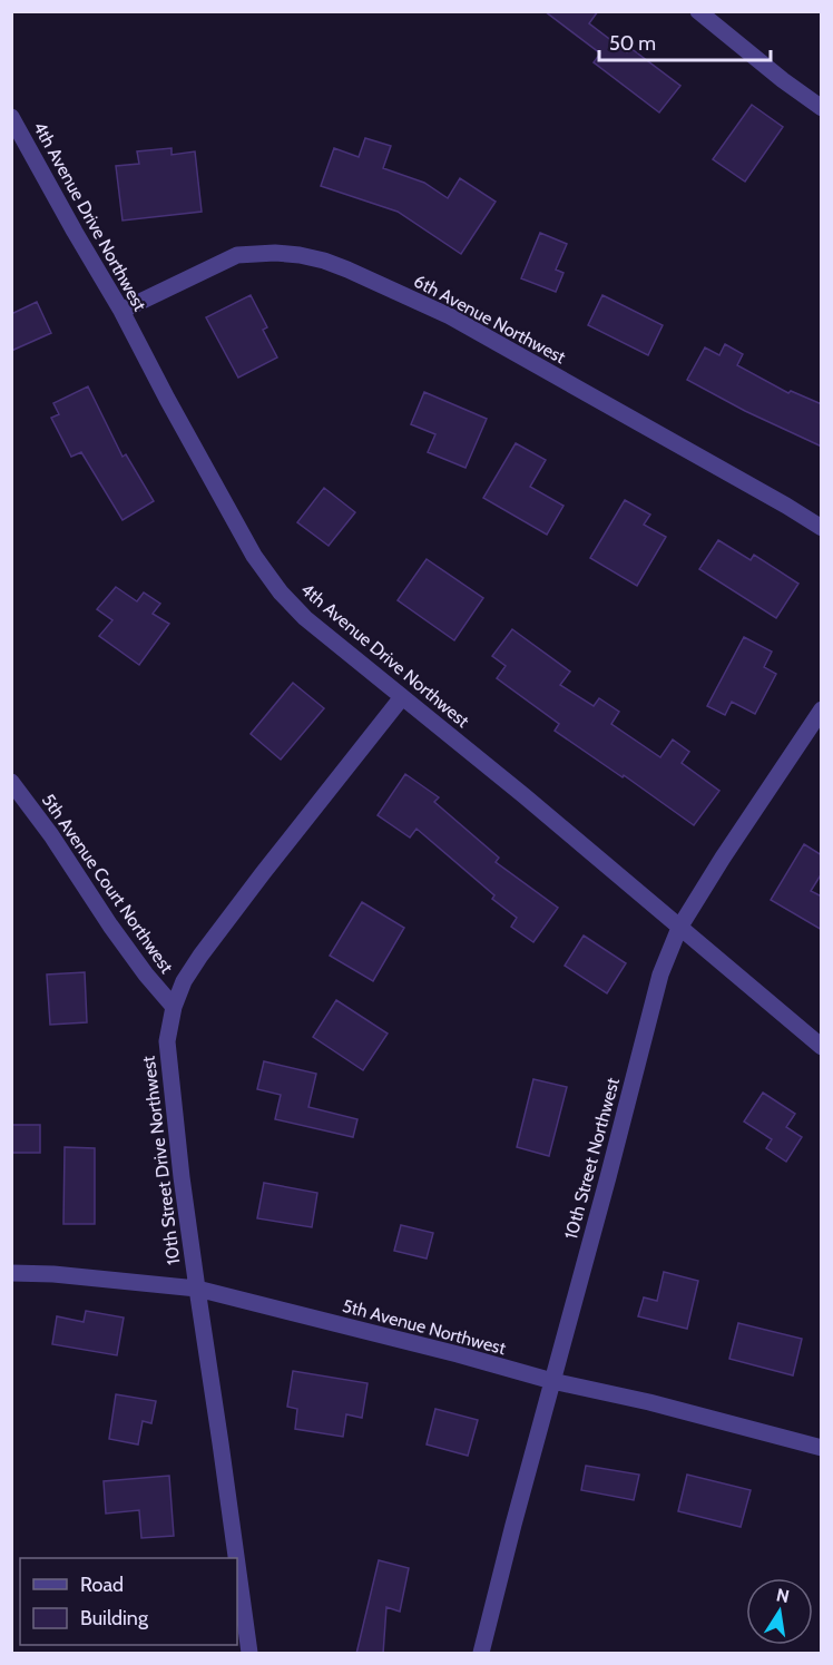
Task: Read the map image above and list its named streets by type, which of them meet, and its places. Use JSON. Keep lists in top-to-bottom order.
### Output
{
  "streets": {
    "street": [
      "4th Avenue Drive Northwest",
      "6th Avenue Northwest",
      "5th Avenue Court Northwest",
      "10th Street Northwest",
      "10th Street Drive Northwest",
      "5th Avenue Northwest"
    ]
  },
  "crossings": [
    ["4th Avenue Drive Northwest", "6th Avenue Northwest"],
    ["4th Avenue Drive Northwest", "10th Street Northwest"],
    ["4th Avenue Drive Northwest", "10th Street Drive Northwest"],
    ["5th Avenue Court Northwest", "10th Street Drive Northwest"],
    ["10th Street Northwest", "5th Avenue Northwest"],
    ["10th Street Drive Northwest", "5th Avenue Northwest"]
  ],
  "legend": ["Road", "Building"],
  "scale_bar": "50 m",
  "north": "top"
}
